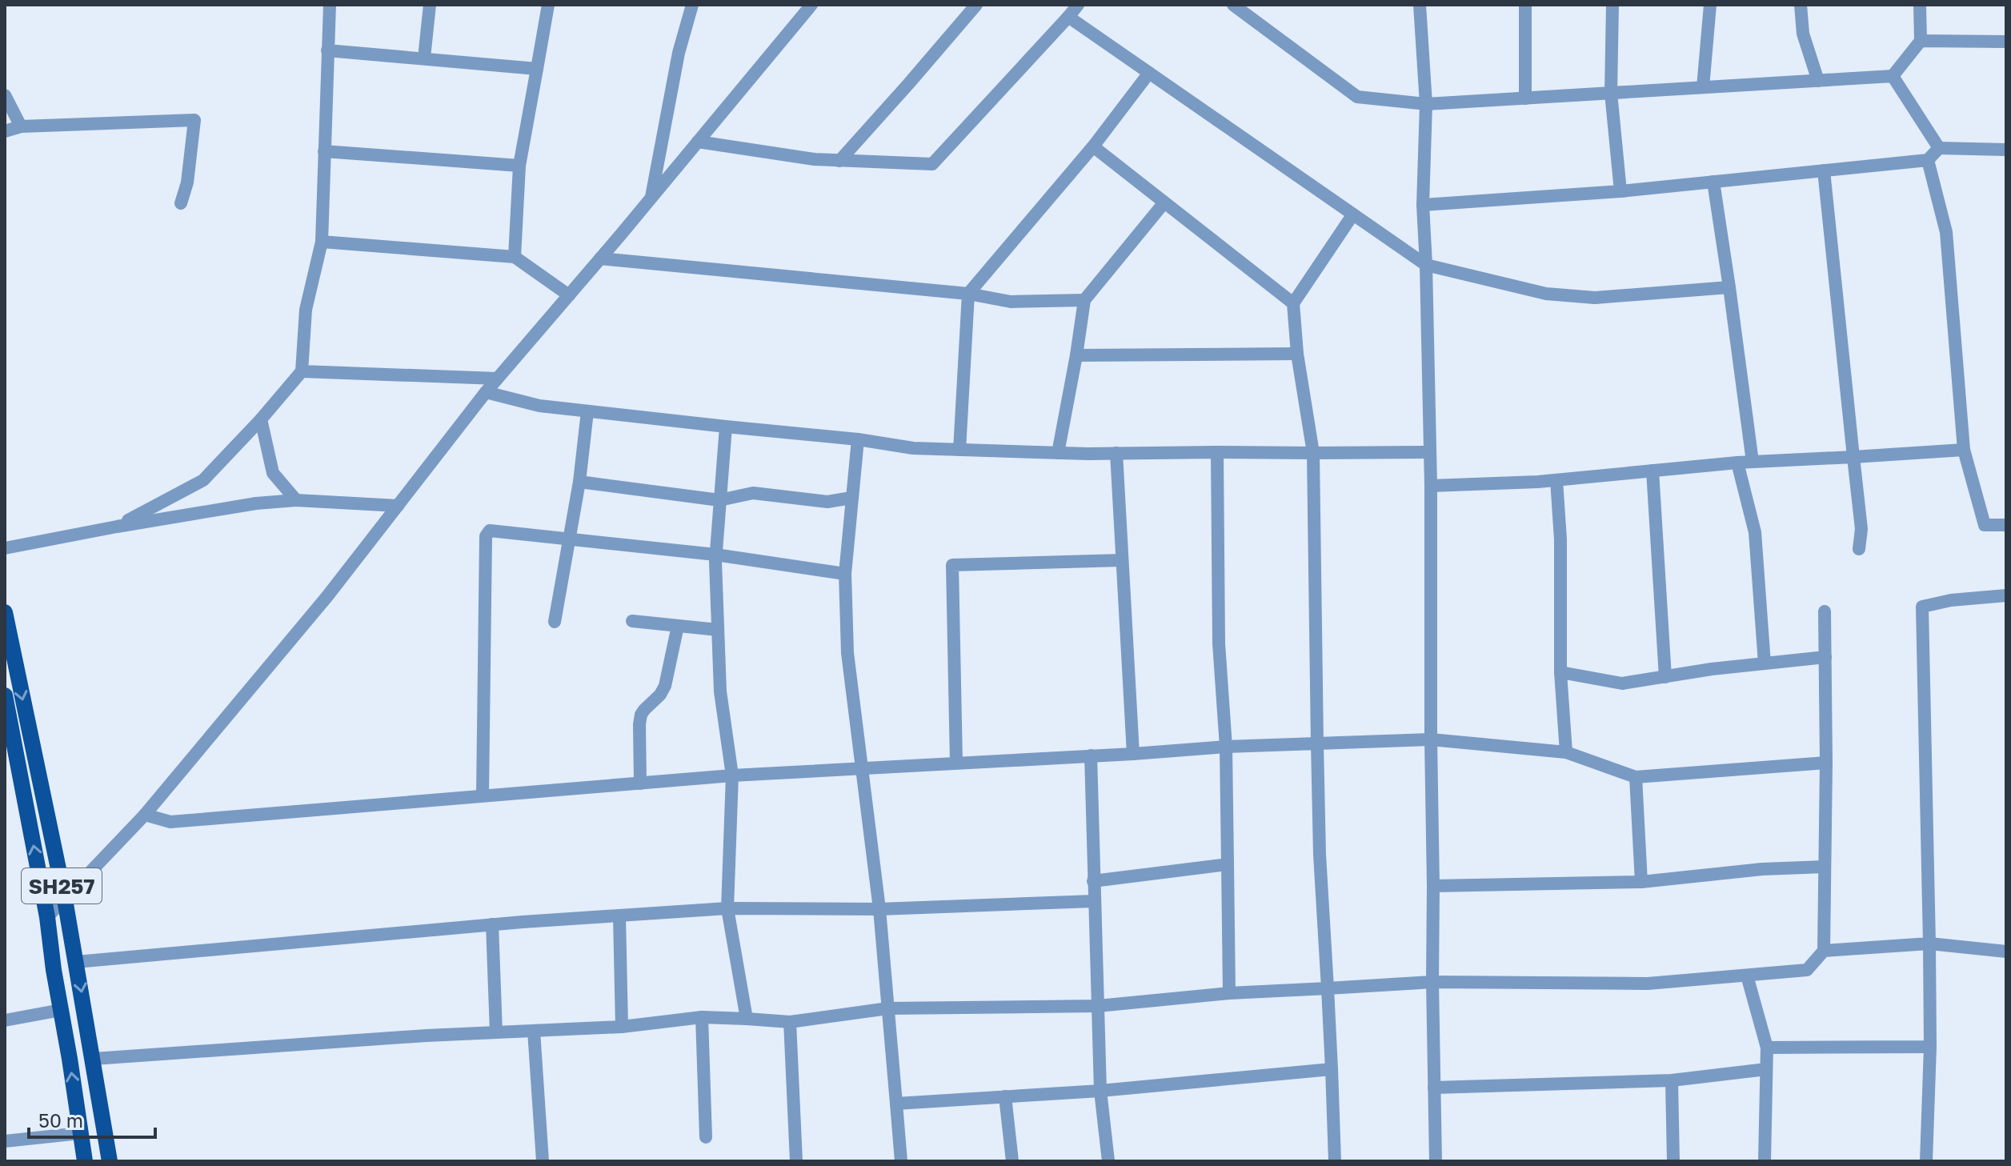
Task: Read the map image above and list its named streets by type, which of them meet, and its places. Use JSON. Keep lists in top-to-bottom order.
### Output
{
  "streets": {
    "main road": ["SH257"]
  },
  "scale_bar": "50 m"
}
